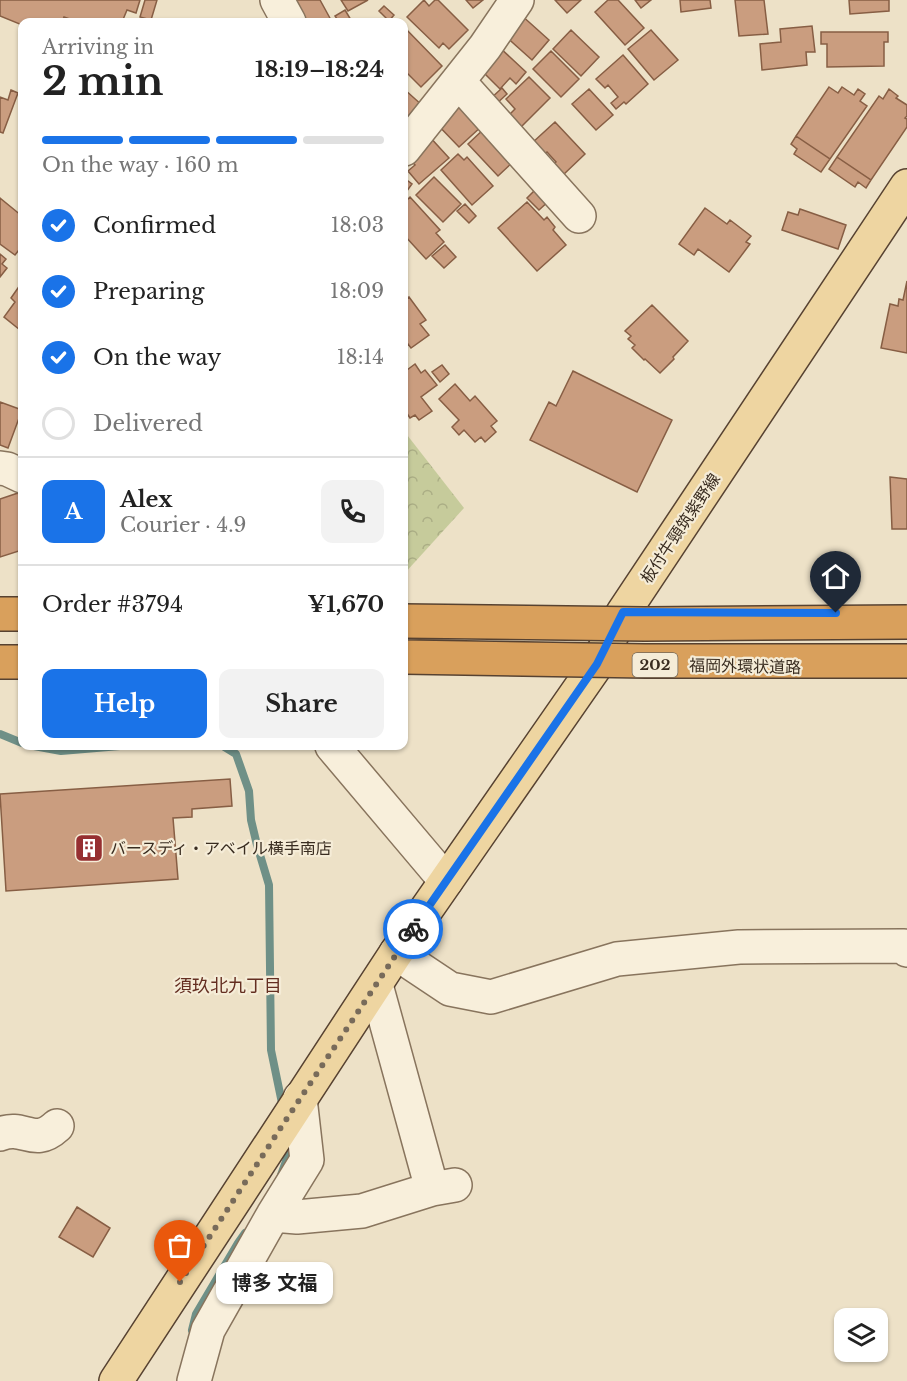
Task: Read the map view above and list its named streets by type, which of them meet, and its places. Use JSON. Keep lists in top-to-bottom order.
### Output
{
  "streets": {
    "highway": ["202", "福岡外環状道路"],
    "main road": ["板付牛頸筑紫野線"]
  },
  "crossings": [
    ["板付牛頸筑紫野線", "福岡外環状道路"]
  ],
  "districts": ["須玖北九丁目"],
  "places": {
    "building": ["バースディ・アベイル横手南店"],
    "other": ["博多 文福"]
  },
  "page": {
    "heading": ["2 min", "Arriving in", "18:19–18:24"],
    "panel": [
      "Alex",
      "Courier · 4.9",
      "Order #3794",
      "¥1,670"
    ],
    "bar": "On the way · 160 m",
    "list": [
      ["Confirmed", "18:03"],
      ["Preparing", "18:09"],
      ["On the way", "18:14"],
      "Delivered"
    ],
    "round": "A",
    "buttons": ["Help", "Share"],
    "bubble": "博多 文福"
  }
}
